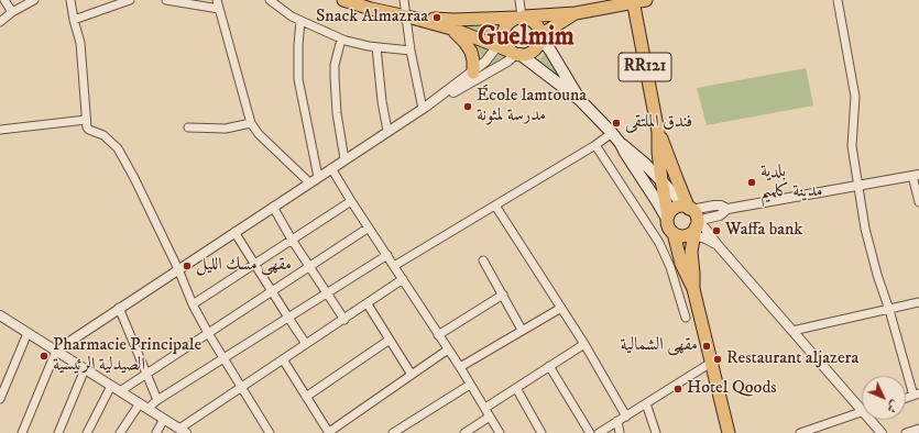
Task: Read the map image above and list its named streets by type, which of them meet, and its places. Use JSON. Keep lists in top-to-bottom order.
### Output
{
  "streets": {
    "main road": ["RR121"]
  },
  "districts": ["Guelmim"],
  "places": [
    "Snack Almazraa",
    "École lamtouna مدرسة لمثونة",
    "فندق الملتقى",
    "بلدية مدينة كلميم",
    "Waffa bank",
    "مقهى مسك الليل",
    "مقهى الشمالية",
    "Pharmacie Principale الصيدلية الرئيسية",
    "Restaurant aljazera",
    "Hotel Qoods"
  ],
  "north": "bottom right"
}
